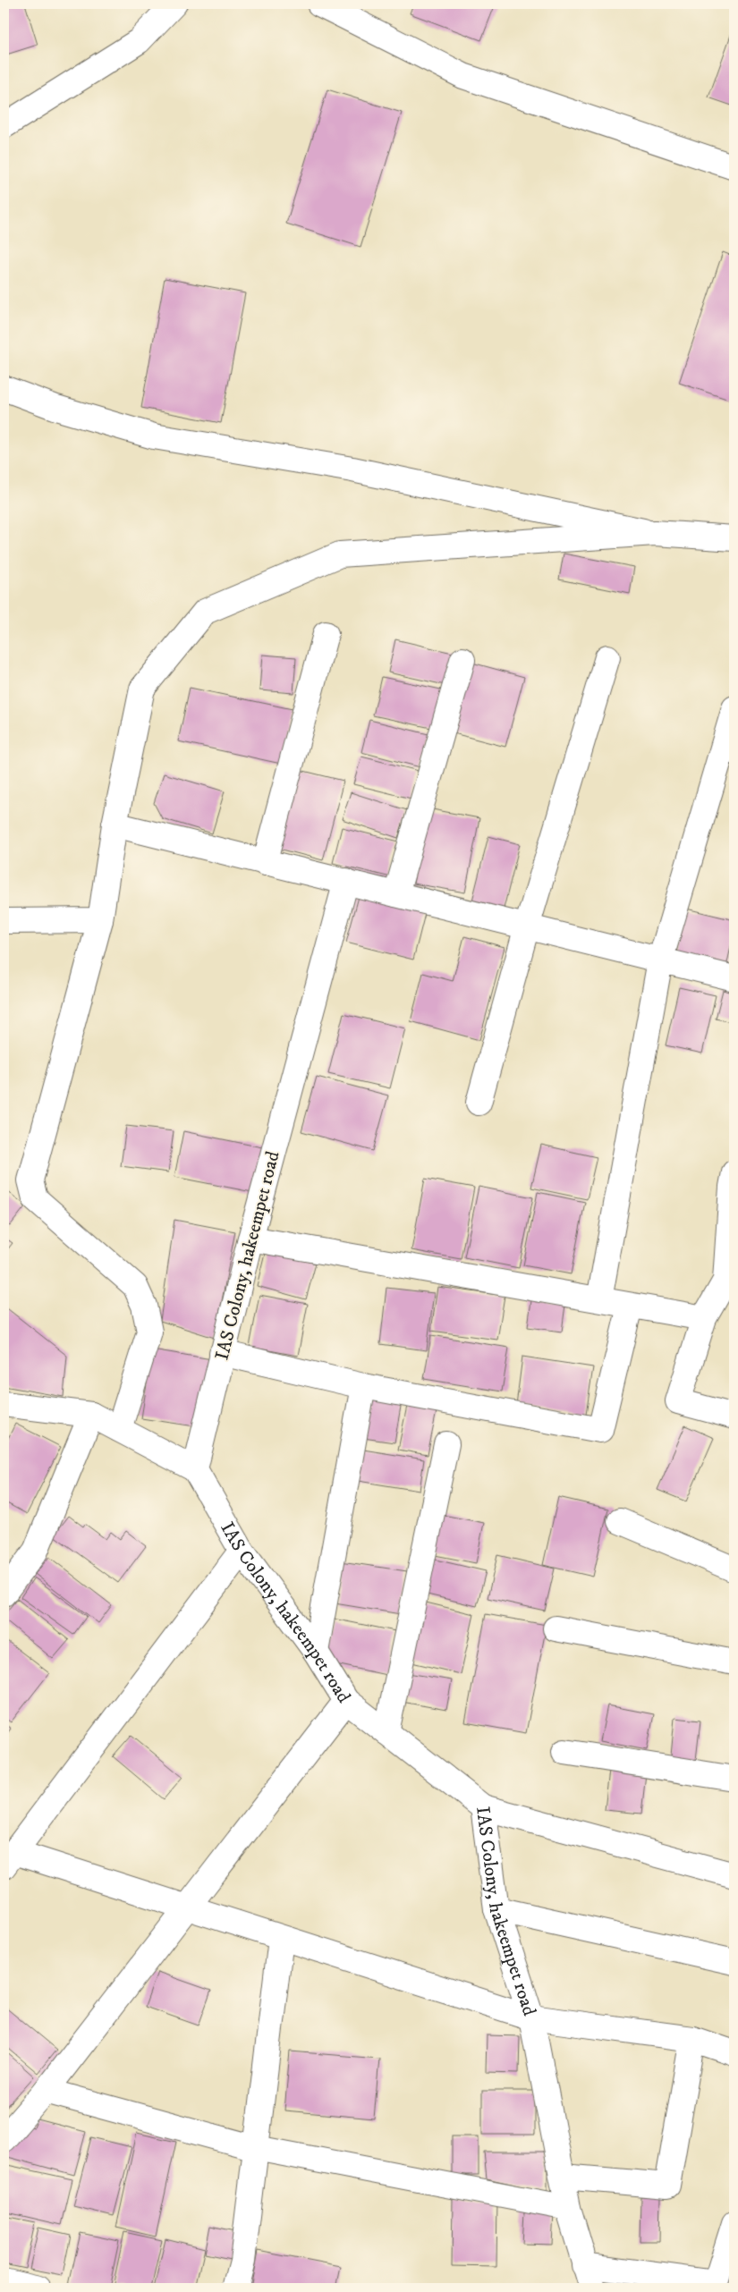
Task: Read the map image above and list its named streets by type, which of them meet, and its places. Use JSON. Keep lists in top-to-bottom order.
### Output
{
  "streets": {
    "street": ["IAS Colony, hakeempet road"]
  }
}
